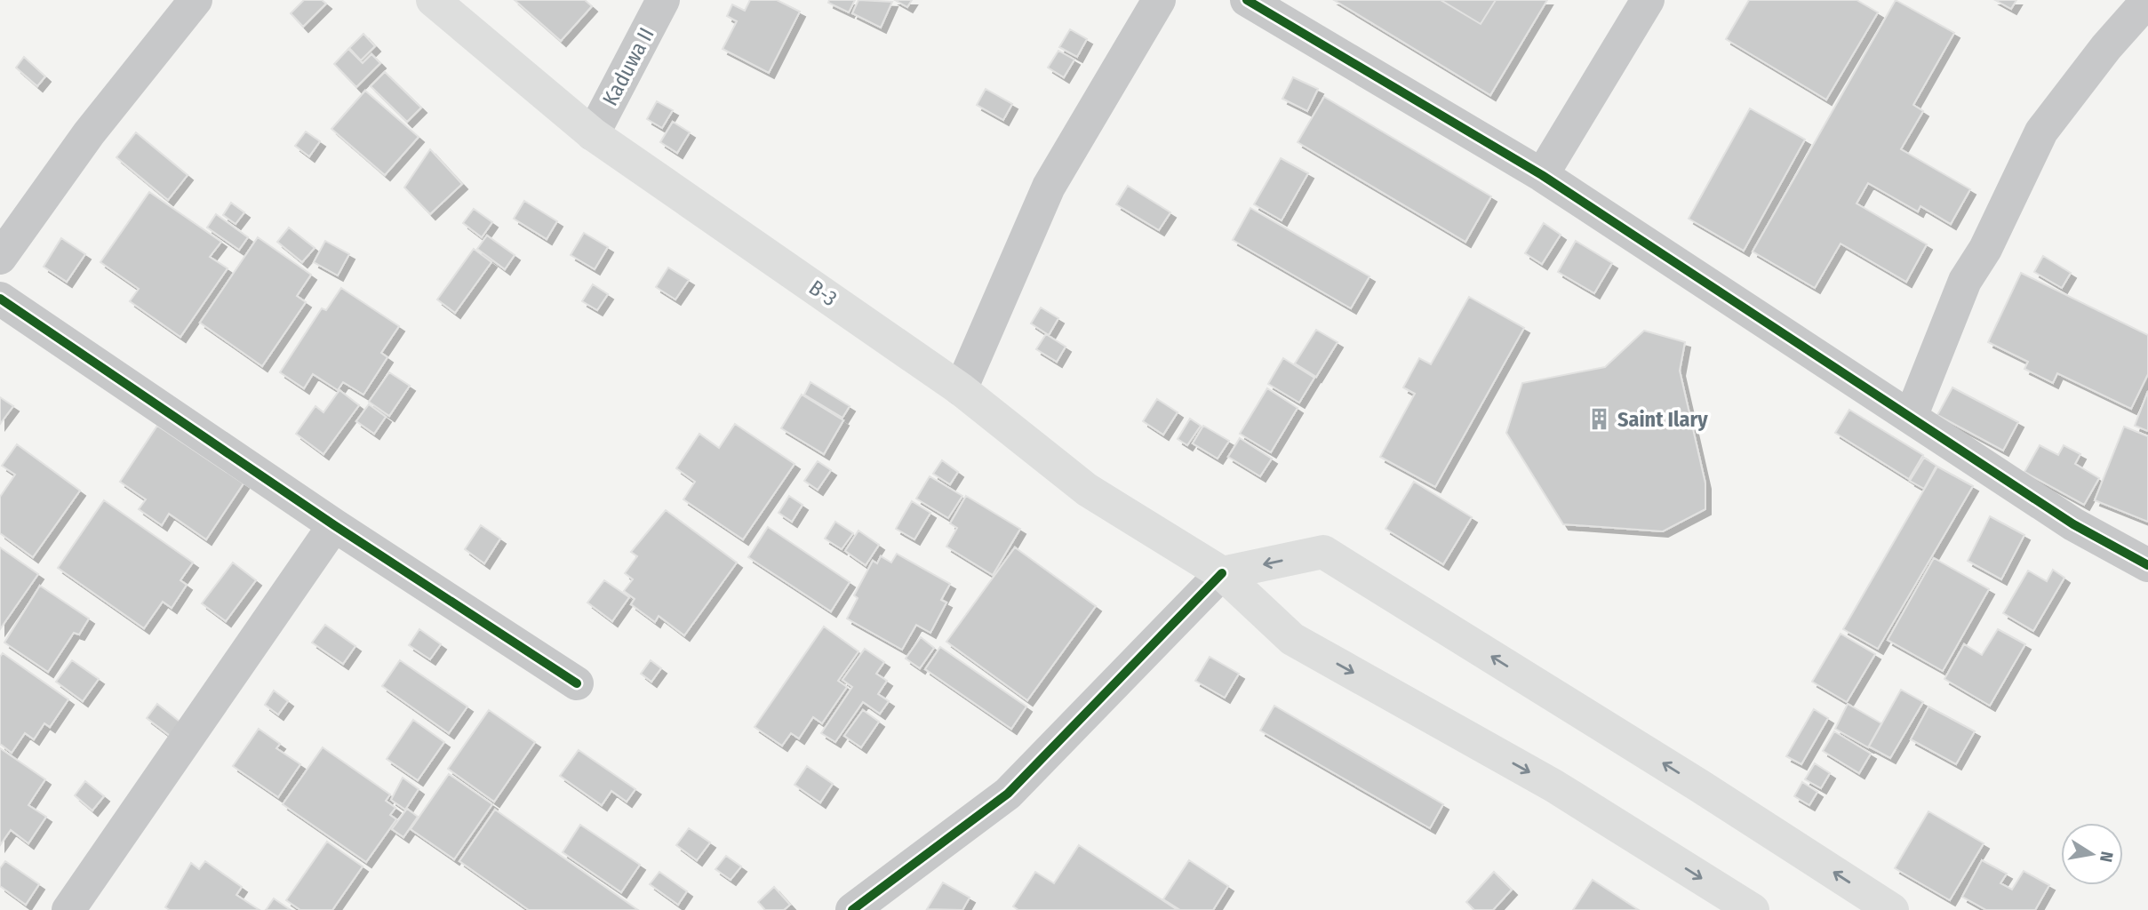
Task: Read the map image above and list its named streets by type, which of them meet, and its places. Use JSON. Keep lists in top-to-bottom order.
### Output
{
  "streets": {
    "main road": ["B-3"],
    "street": ["Kaduwa II"]
  },
  "crossings": [
    ["Kaduwa II", "B-3"]
  ],
  "places": {
    "building": ["Saint Ilary"]
  },
  "north": "right"
}
